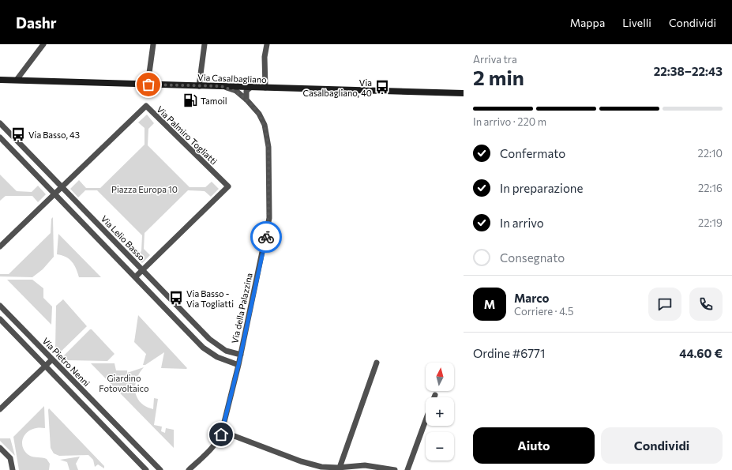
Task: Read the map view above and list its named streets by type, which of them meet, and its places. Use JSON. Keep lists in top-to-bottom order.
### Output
{
  "streets": {
    "main road": ["Via Casalbagliano"],
    "street": [
      "Via Palmiro Togliatti",
      "Via Lelio Basso",
      "Via della Palazzina",
      "Via Pietro Nenni"
    ]
  },
  "crossings": [
    ["Via Casalbagliano", "Via della Palazzina"],
    ["Via Palmiro Togliatti", "Via Lelio Basso"],
    ["Via Lelio Basso", "Via della Palazzina"]
  ],
  "parks": ["Piazza Europa 10", "Giardino Fotovoltaico"],
  "places": {
    "bus stop": ["Via Casalbagliano, 40", "Via Basso, 43", "Via Basso - Via Togliatti"],
    "fuel station": ["Tamoil"]
  },
  "north": "top",
  "page": {
    "header": "Dashr",
    "nav": ["Mappa", "Livelli", "Condividi"],
    "heading": ["2 min", "Arriva tra", "22:38–22:43"],
    "panel": [
      "Marco",
      "Corriere · 4.5",
      "Ordine #6771",
      "44.60 €"
    ],
    "bar": "In arrivo · 220 m",
    "list": [
      ["Confermato", "22:10"],
      ["In preparazione", "22:16"],
      ["In arrivo", "22:19"],
      "Consegnato"
    ],
    "round": "M",
    "map_buttons": ["+", "−"],
    "buttons": ["Aiuto", "Condividi"]
  }
}
